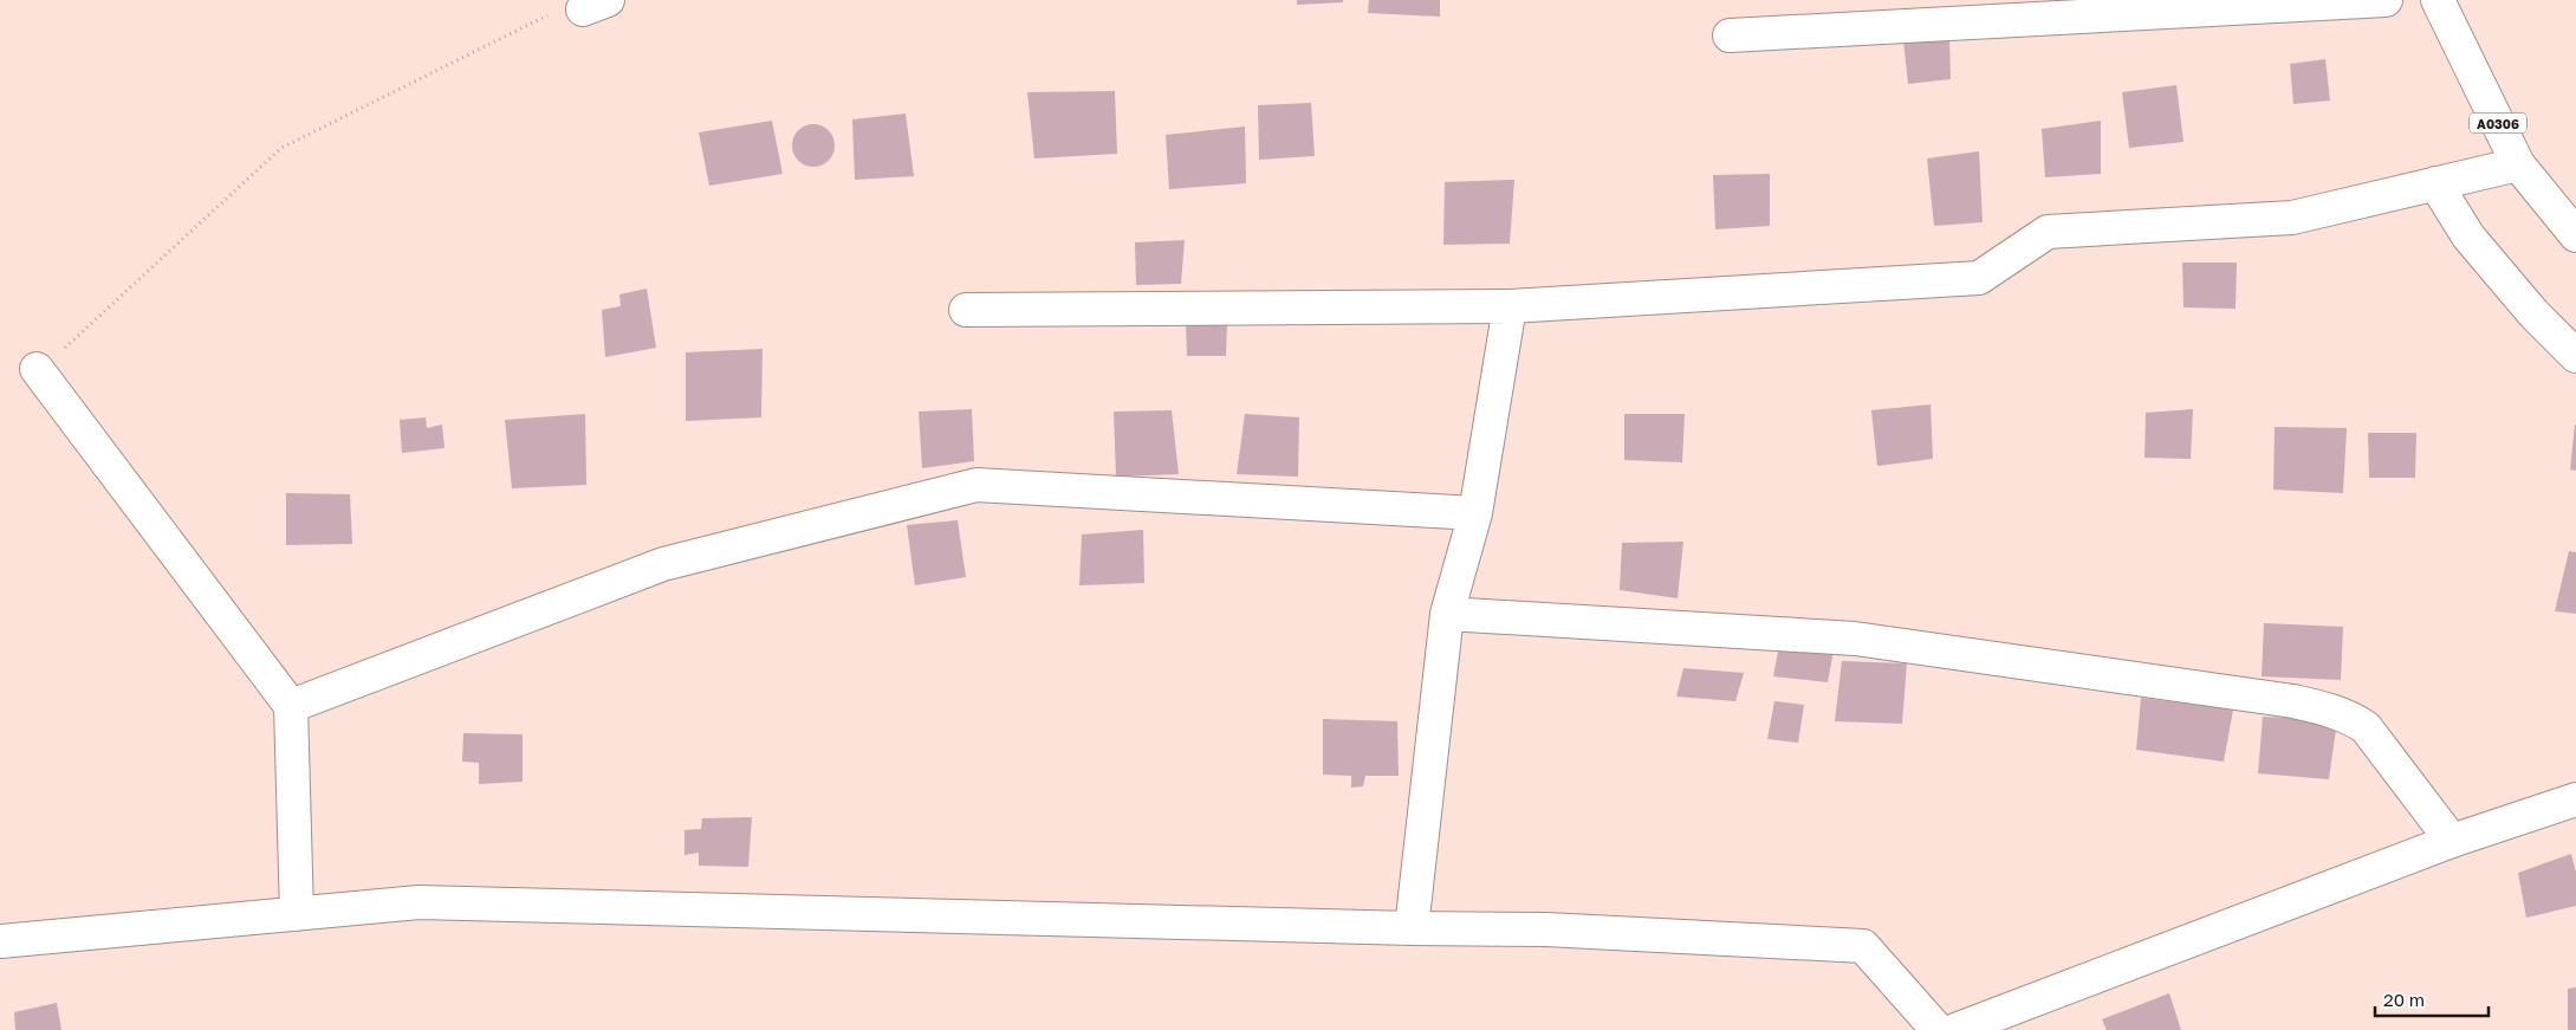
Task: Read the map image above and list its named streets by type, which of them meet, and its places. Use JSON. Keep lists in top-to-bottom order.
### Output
{
  "streets": {
    "main road": ["A0306"]
  },
  "scale_bar": "20 m"
}
